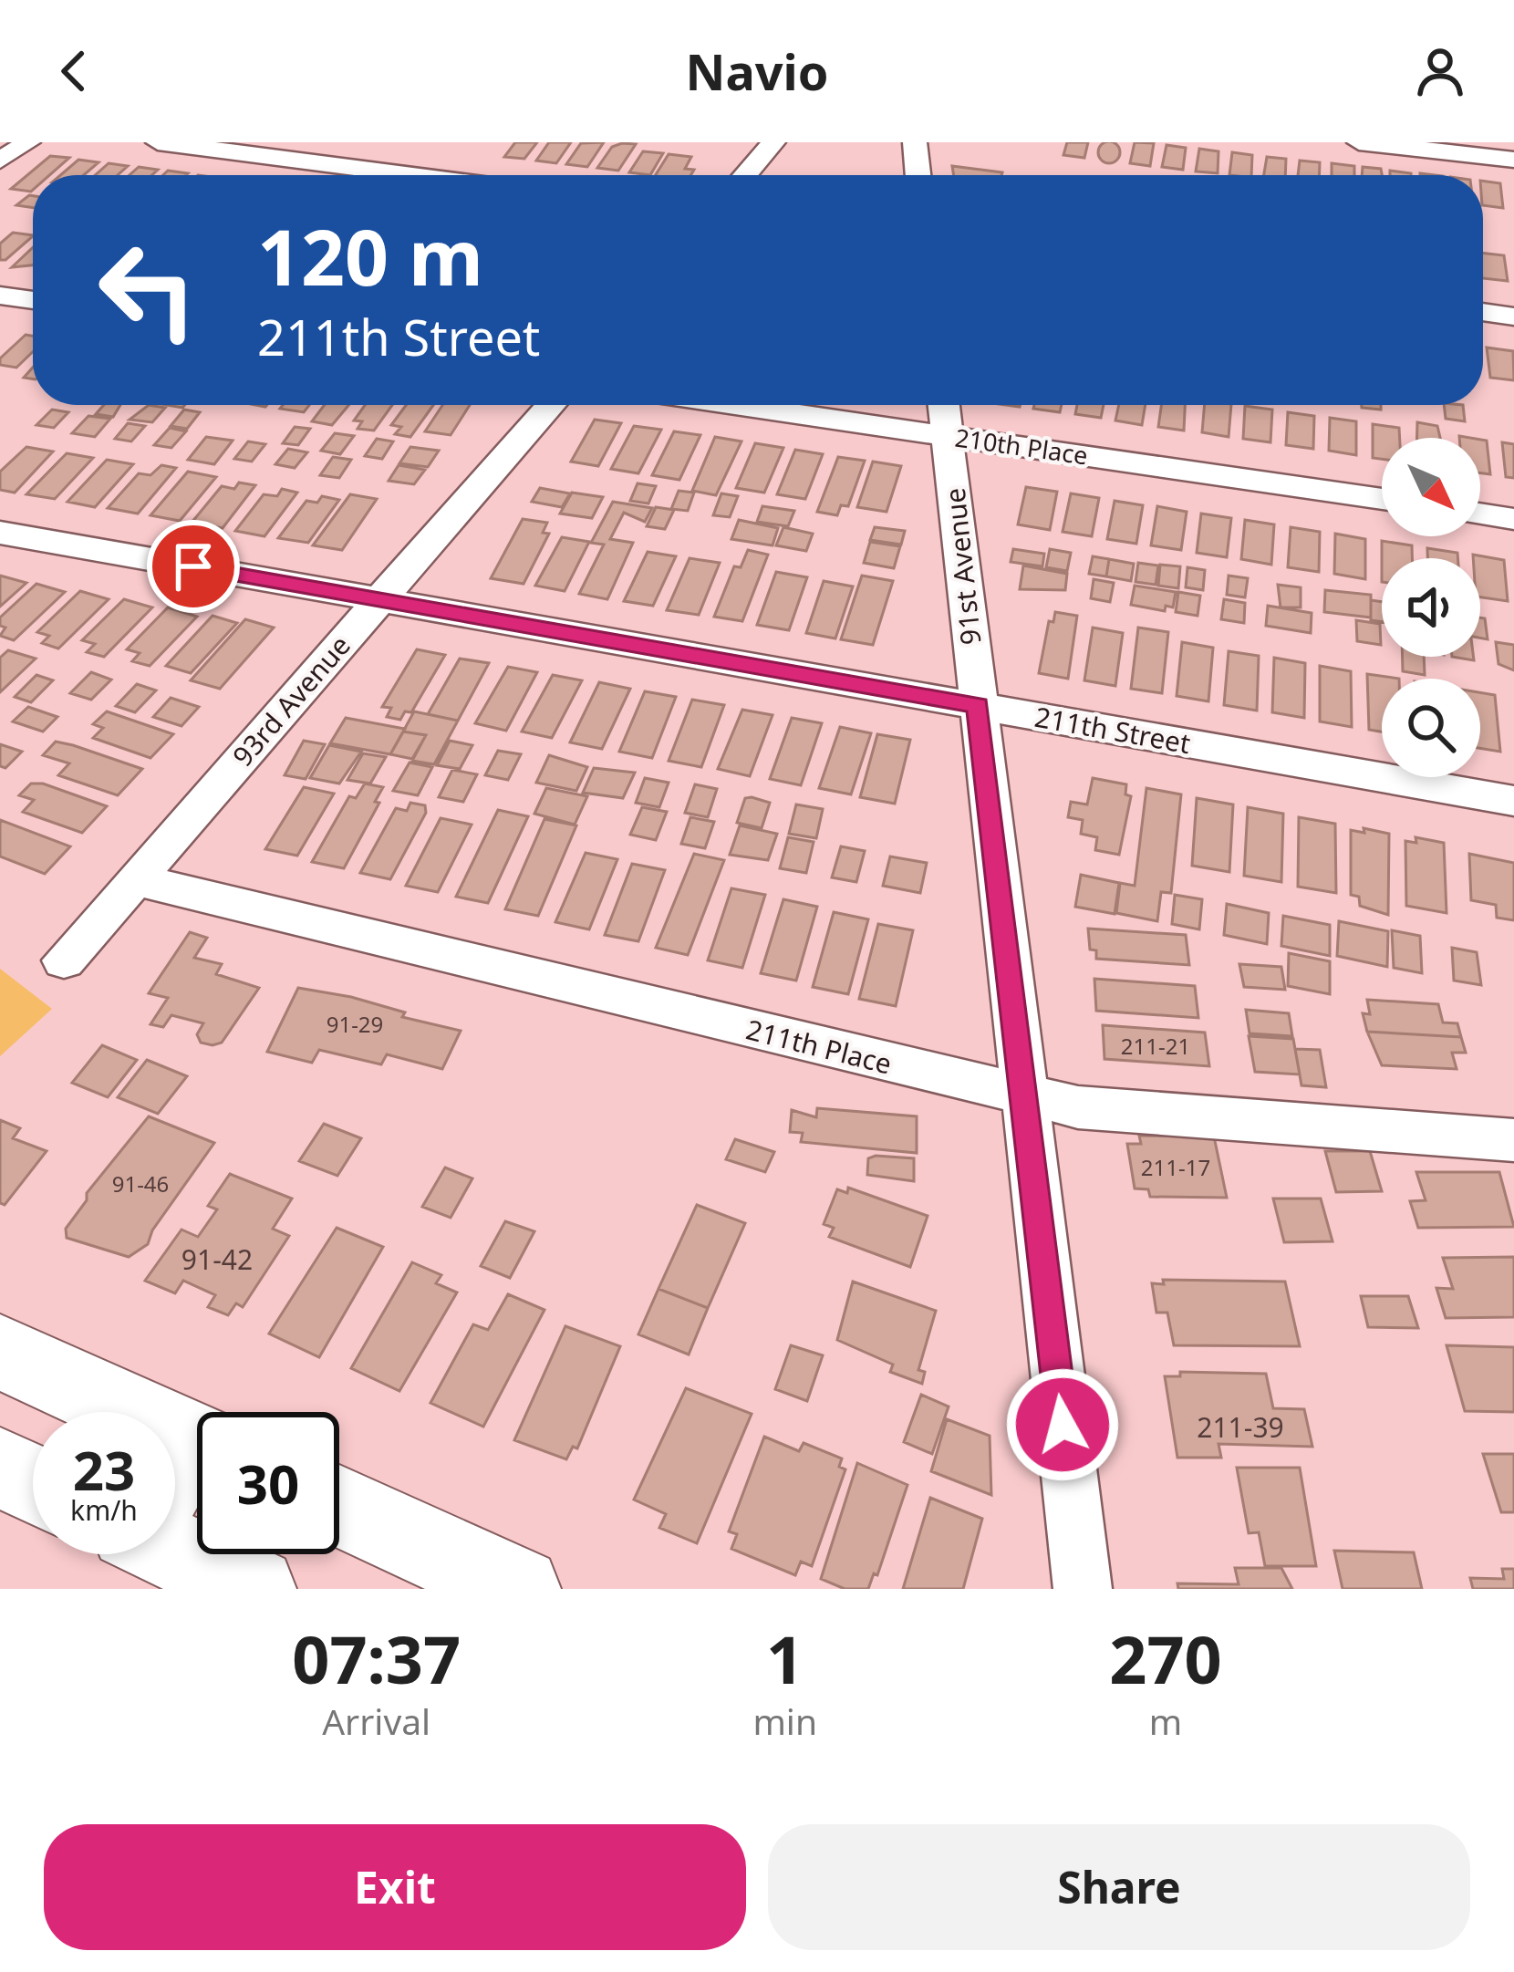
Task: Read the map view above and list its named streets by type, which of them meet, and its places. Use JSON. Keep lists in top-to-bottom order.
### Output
{
  "streets": {
    "street": [
      "210th Place",
      "91st Avenue",
      "93rd Avenue",
      "211th Street",
      "211th Place"
    ]
  },
  "crossings": [
    ["210th Place", "91st Avenue"],
    ["91st Avenue", "211th Street"],
    ["91st Avenue", "211th Place"],
    ["93rd Avenue", "211th Street"],
    ["93rd Avenue", "211th Place"]
  ],
  "house_numbers": [
    "91-29",
    "211-21",
    "211-17",
    "91-46",
    "91-42",
    "211-39"
  ],
  "north": "bottom right",
  "page": {
    "header": "Navio",
    "turn": ["120 m", "211th Street"],
    "speed": "23 km/h",
    "limit": "30",
    "eta": [
      "07:37",
      "Arrival",
      "1",
      "min",
      "270",
      "m"
    ],
    "buttons": ["Exit", "Share"]
  }
}
